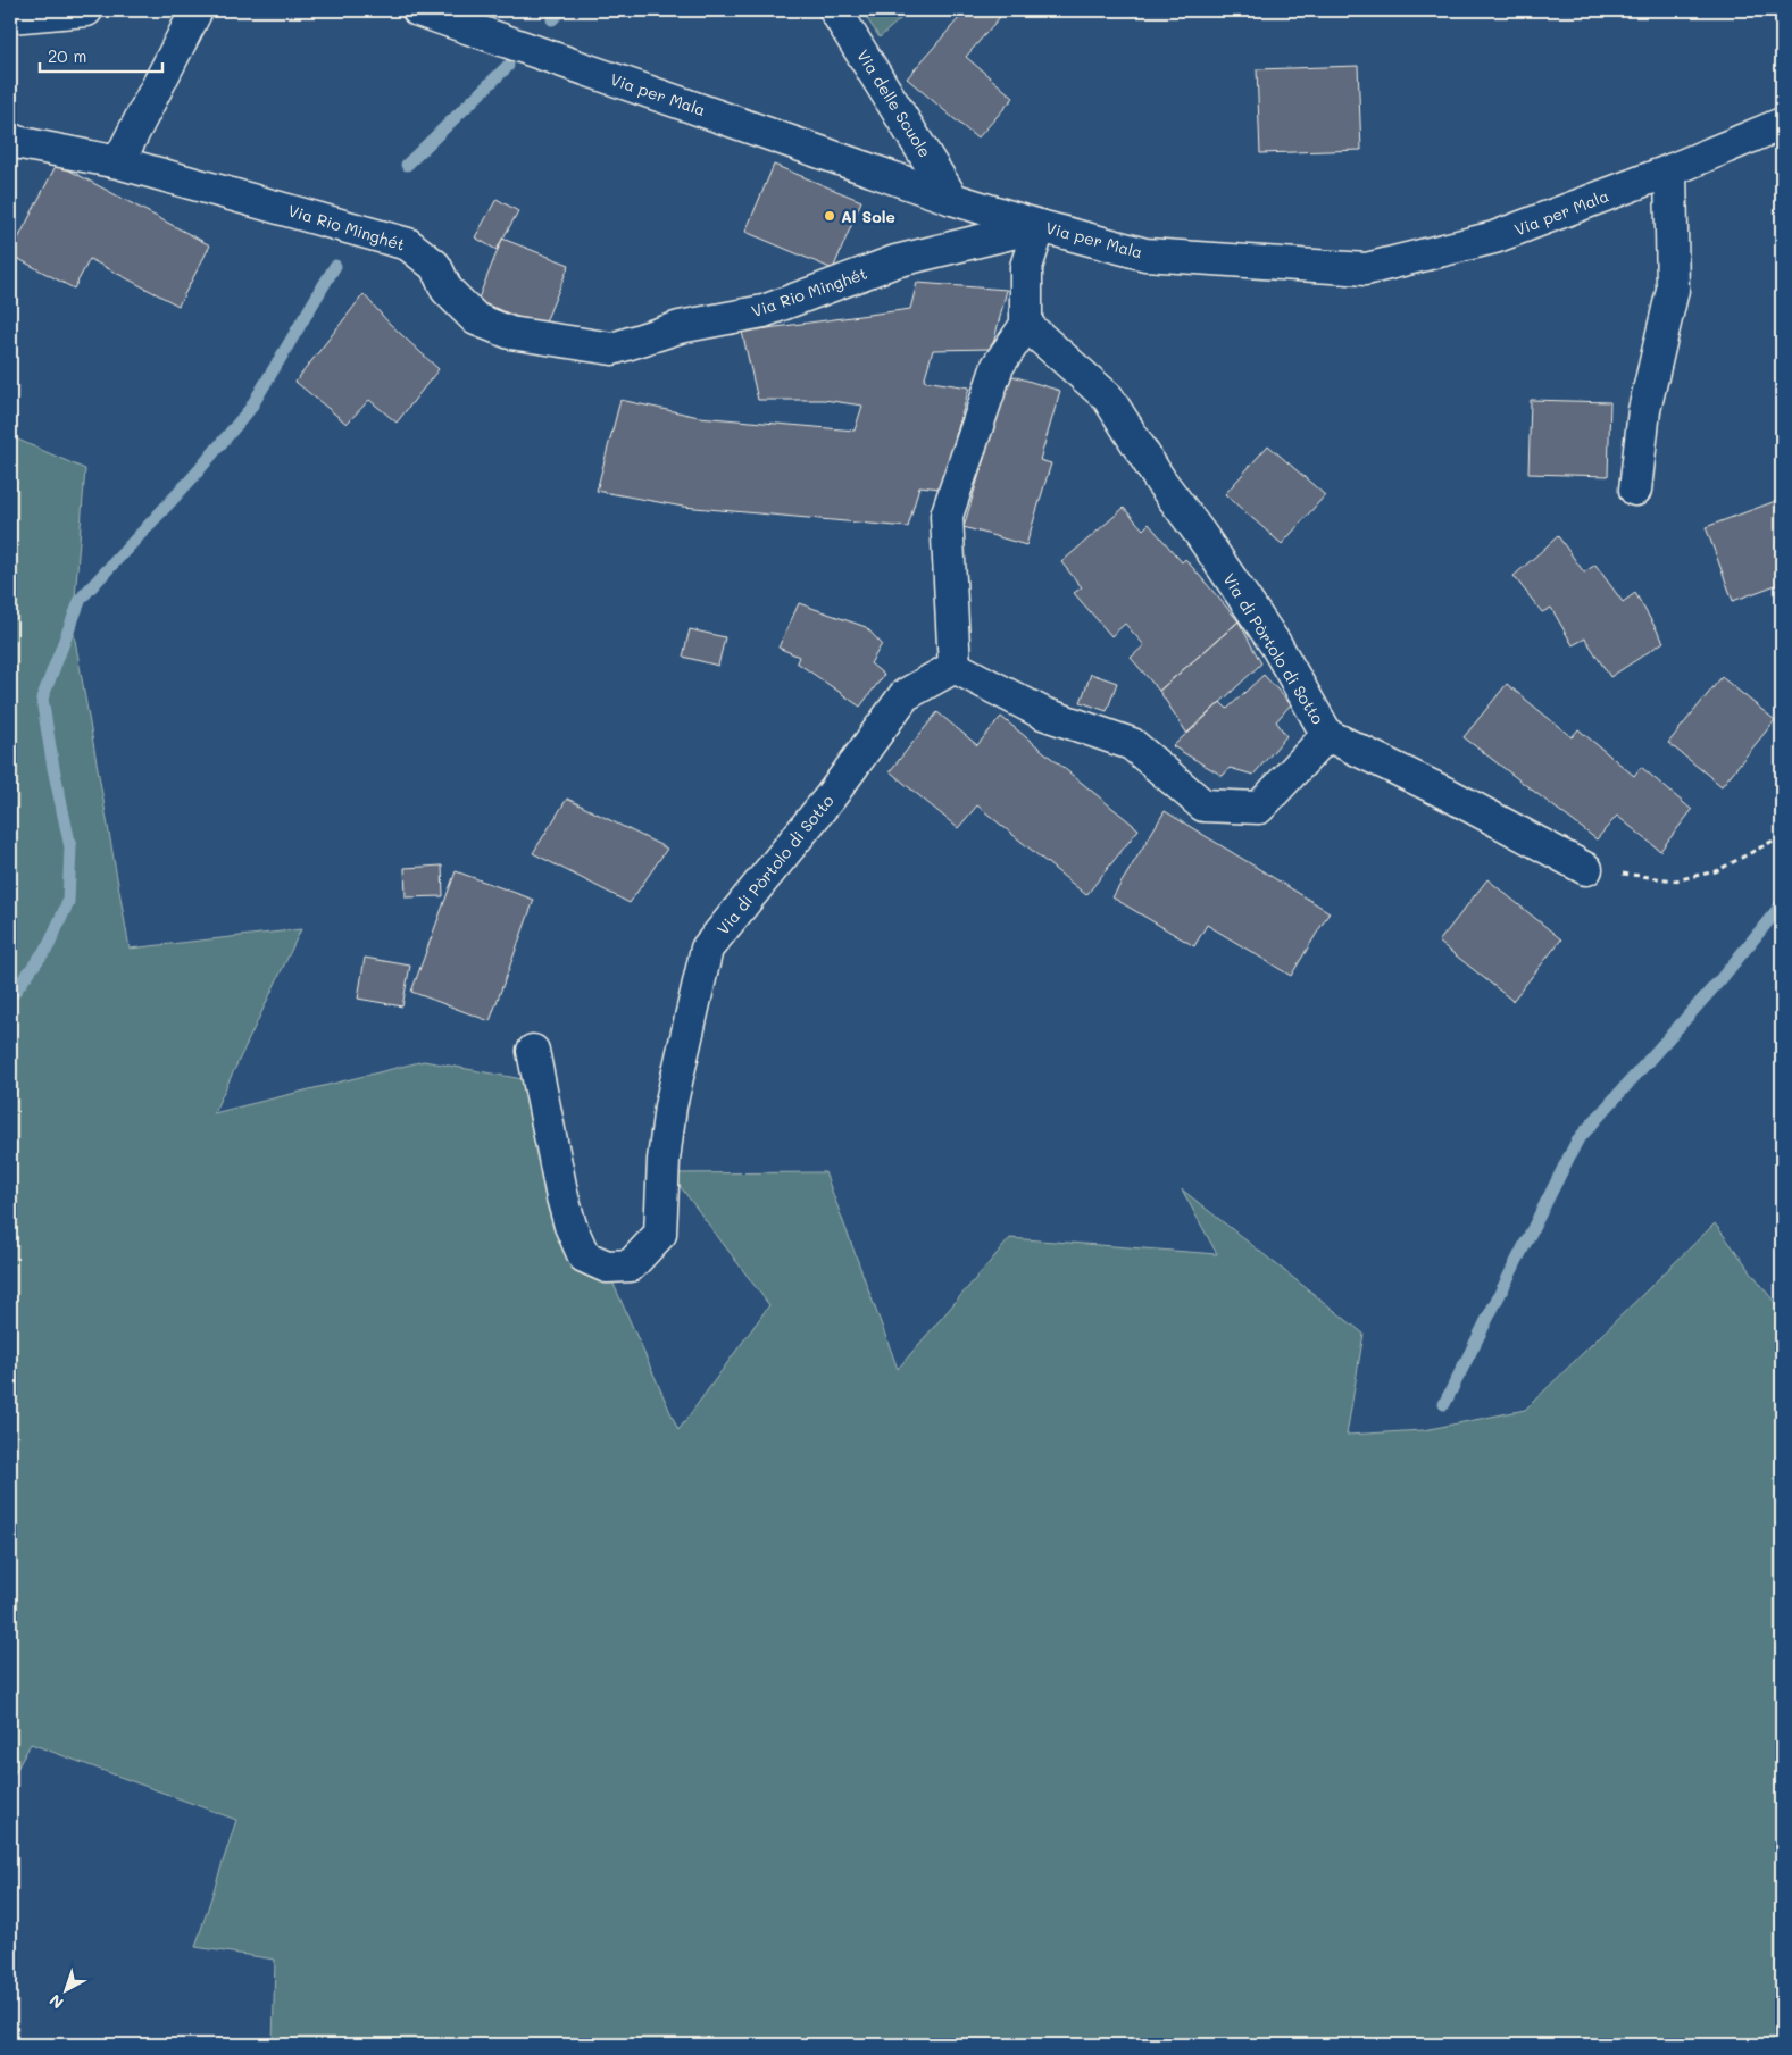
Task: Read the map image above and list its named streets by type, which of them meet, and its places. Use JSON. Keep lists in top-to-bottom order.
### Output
{
  "streets": {
    "street": [
      "Via per Mala",
      "Via delle Scuole",
      "Via Rio Minghét",
      "Via di Pòrtolo di Sotto"
    ]
  },
  "crossings": [
    ["Via per Mala", "Via delle Scuole"],
    ["Via per Mala", "Via Rio Minghét"]
  ],
  "places": ["Al Sole"],
  "scale_bar": "20 m",
  "north": "bottom left"
}
